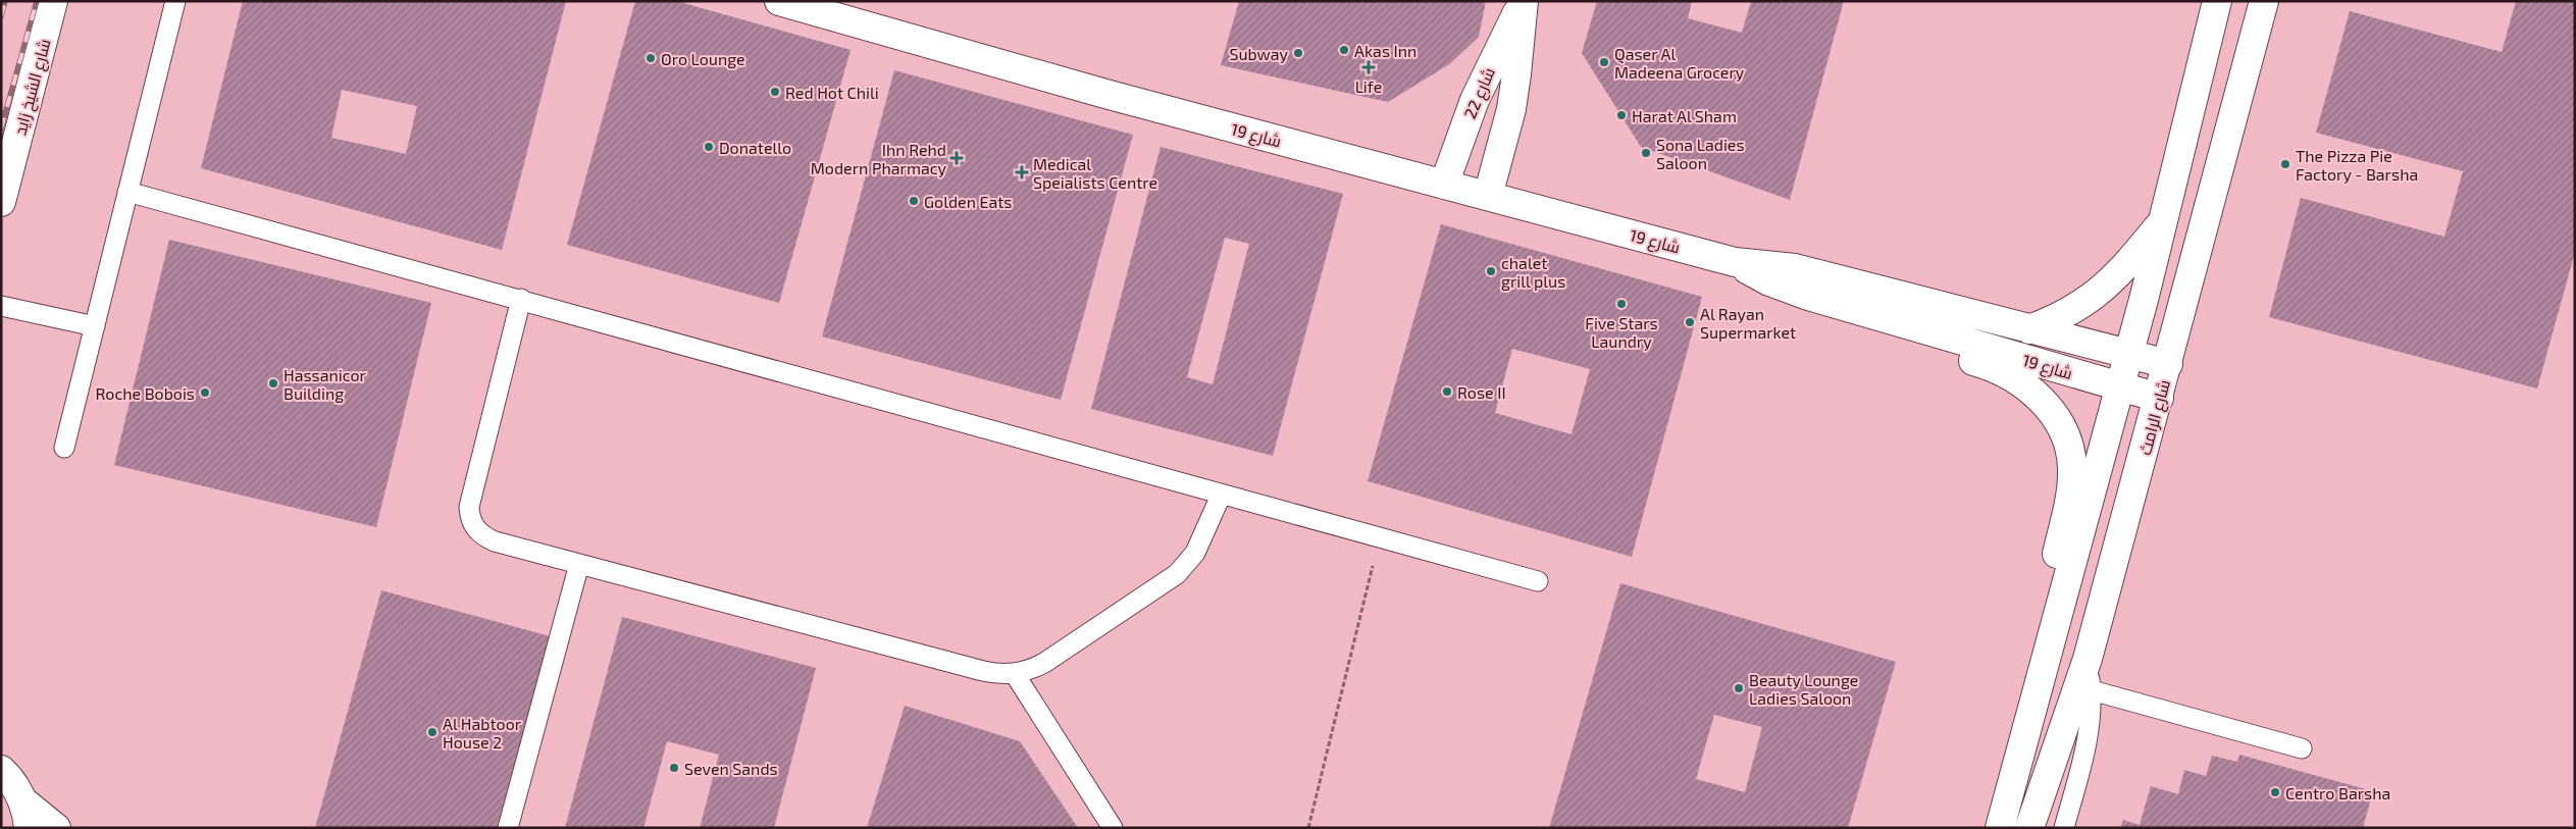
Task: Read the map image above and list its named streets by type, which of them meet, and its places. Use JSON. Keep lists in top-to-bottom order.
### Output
{
  "streets": {
    "street": [
      "شارع الشيخ زايد",
      "شارع 22",
      "شارع 19",
      "شارع الرامث"
    ]
  },
  "crossings": [
    ["شارع 22", "شارع 19"],
    ["شارع 19", "شارع الرامث"]
  ],
  "places": {
    "other": [
      "Akas Inn",
      "Subway",
      "Oro Lounge",
      "Qaser Al Madeena Grocery",
      "Red Hot Chili",
      "Harat Al Sham",
      "Donatello",
      "Sona Ladies Saloon",
      "The Pizza Pie Factory - Barsha",
      "Golden Eats",
      "chalet grill plus",
      "Five Stars Laundry",
      "Al Rayan Supermarket",
      "Hassanicor Building",
      "Rose II",
      "Roche Bobois",
      "Beauty Lounge Ladies Saloon",
      "Al Habtoor House 2",
      "Seven Sands",
      "Centro Barsha"
    ],
    "health": ["Life", "Ihn Rehd Modern Pharmacy", "Medical Speialists Centre"]
  }
}
